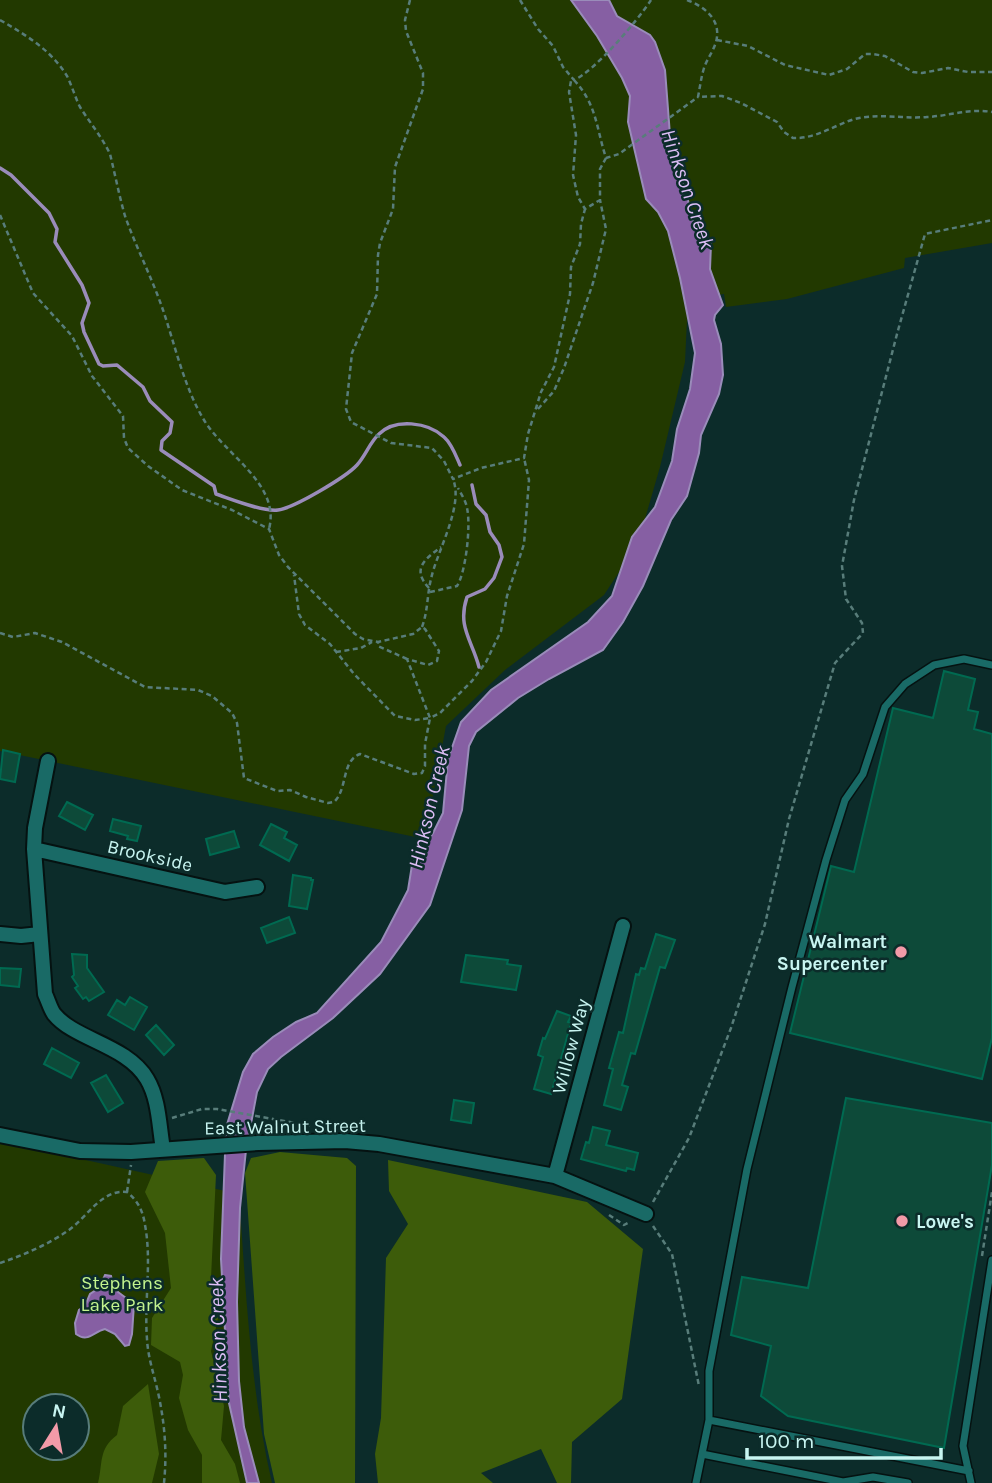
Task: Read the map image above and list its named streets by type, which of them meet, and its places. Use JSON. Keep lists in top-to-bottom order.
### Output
{
  "streets": {
    "street": ["Brookside", "Willow Way", "East Walnut Street"]
  },
  "crossings": [
    ["Willow Way", "East Walnut Street"]
  ],
  "water": ["Hinkson Creek"],
  "parks": ["Stephens Lake Park"],
  "places": ["Walmart Supercenter", "Lowe's"],
  "scale_bar": "100 m",
  "north": "top"
}
